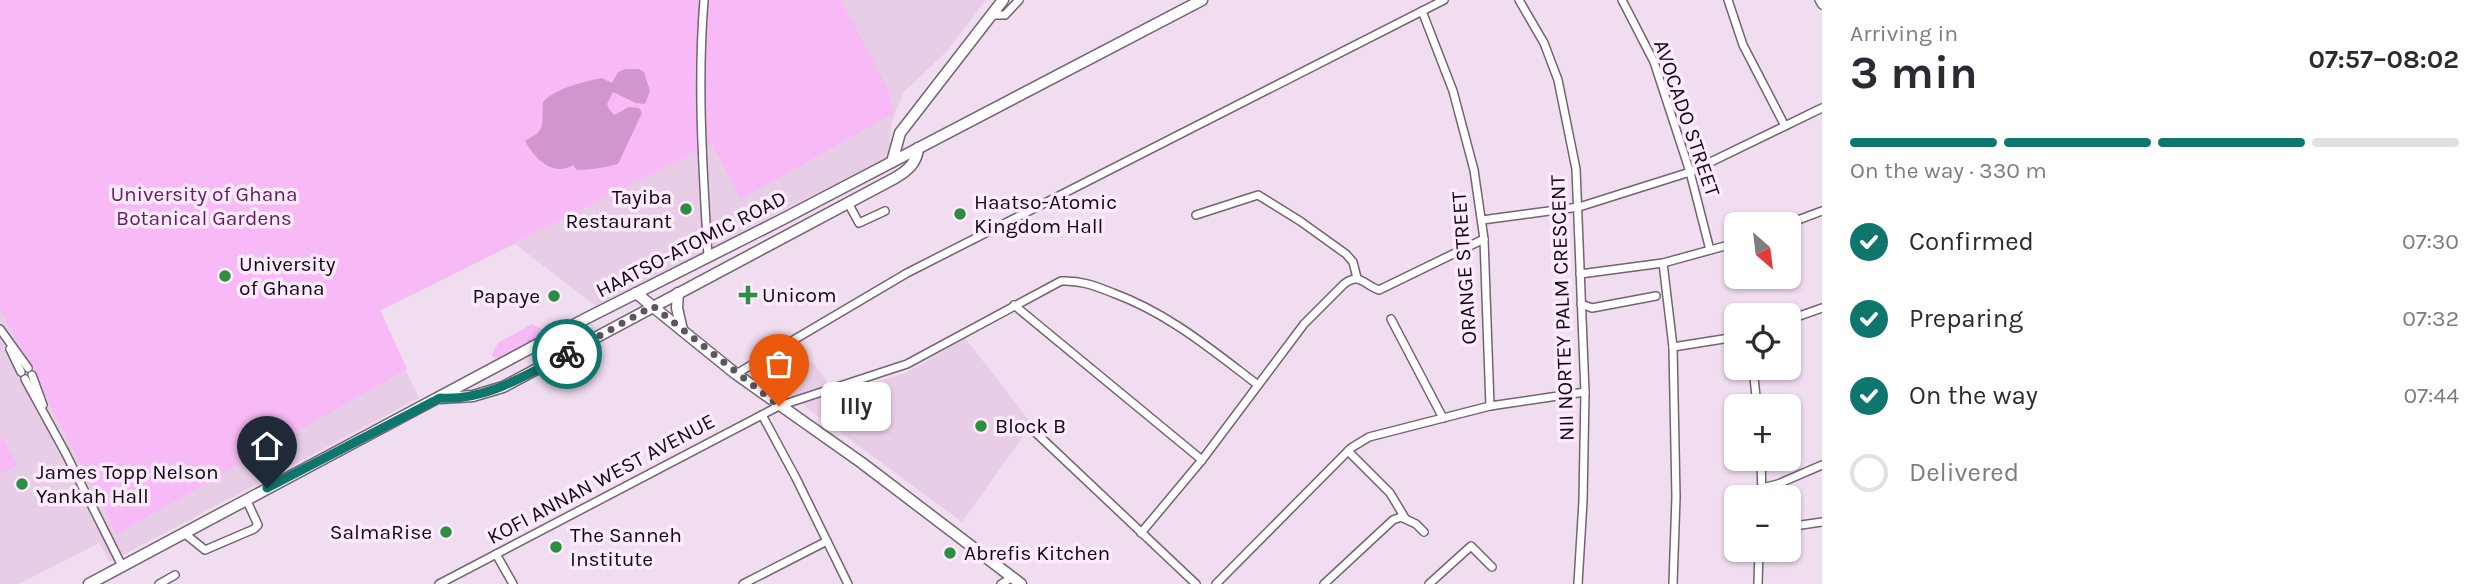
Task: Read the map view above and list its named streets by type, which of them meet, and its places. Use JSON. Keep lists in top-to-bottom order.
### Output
{
  "streets": {
    "street": [
      "AVOCADO STREET",
      "HAATSO-ATOMIC ROAD",
      "ORANGE STREET",
      "NII NORTEY PALM CRESCENT",
      "KOFI ANNAN WEST AVENUE"
    ]
  },
  "parks": ["University of Ghana Botanical Gardens"],
  "places": {
    "other": [
      "Tayiba Restaurant",
      "Haatso-Atomic Kingdom Hall",
      "University of Ghana",
      "Papaye",
      "Illy",
      "Block B",
      "James Topp Nelson Yankah Hall",
      "SalmaRise",
      "The Sanneh Institute",
      "Abrefis Kitchen"
    ],
    "health": ["Unicom"]
  },
  "north": "bottom right",
  "page": {
    "heading": ["3 min", "Arriving in", "07:57–08:02"],
    "bar": "On the way · 330 m",
    "list": [
      ["Confirmed", "07:30"],
      ["Preparing", "07:32"],
      ["On the way", "07:44"],
      "Delivered"
    ],
    "map_buttons": ["+", "−"],
    "bubble": "Illy"
  }
}
